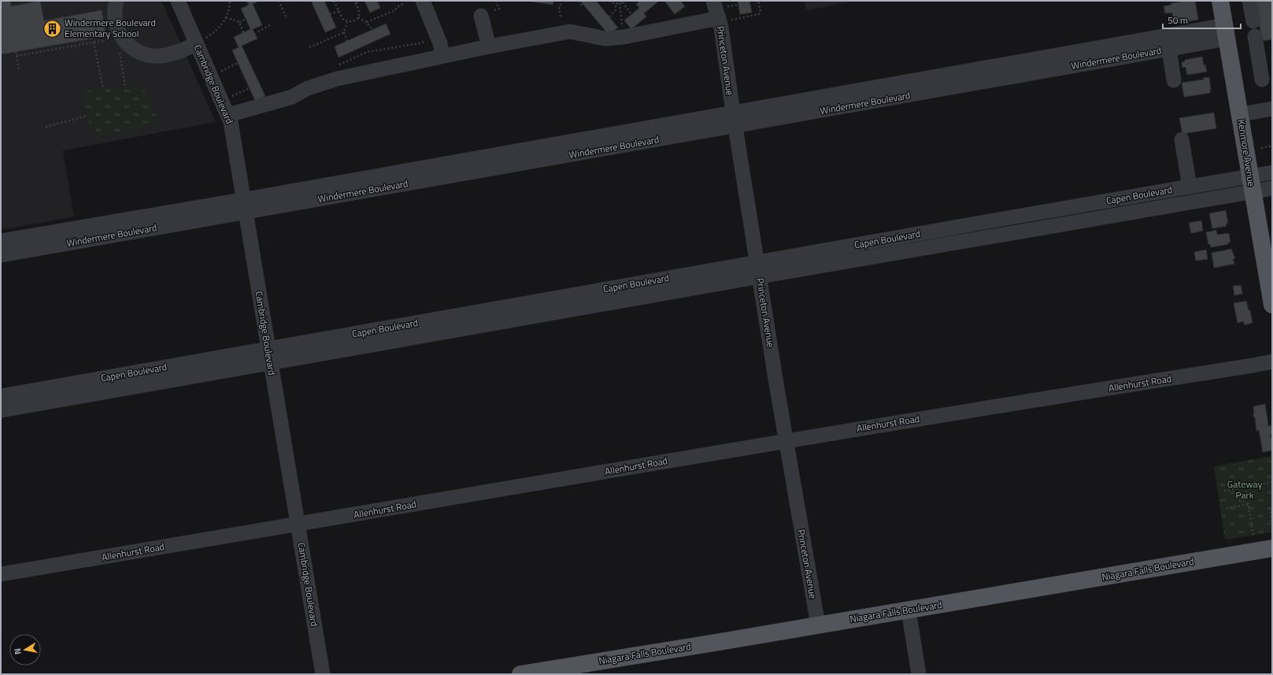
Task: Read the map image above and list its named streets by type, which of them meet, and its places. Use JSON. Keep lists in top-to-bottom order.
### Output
{
  "streets": {
    "main road": ["Kenmore Avenue", "Niagara Falls Boulevard"],
    "street": [
      "Windermere Boulevard",
      "Princeton Avenue",
      "Cambridge Boulevard",
      "Capen Boulevard",
      "Allenhurst Road"
    ]
  },
  "crossings": [
    ["Windermere Boulevard", "Princeton Avenue"],
    ["Windermere Boulevard", "Cambridge Boulevard"],
    ["Windermere Boulevard", "Kenmore Avenue"],
    ["Princeton Avenue", "Capen Boulevard"],
    ["Princeton Avenue", "Allenhurst Road"],
    ["Princeton Avenue", "Niagara Falls Boulevard"],
    ["Cambridge Boulevard", "Capen Boulevard"],
    ["Cambridge Boulevard", "Allenhurst Road"],
    ["Kenmore Avenue", "Capen Boulevard"]
  ],
  "parks": ["Gateway Park"],
  "places": {
    "building": ["Windermere Boulevard Elementary School"]
  },
  "scale_bar": "50 m",
  "north": "left"
}
